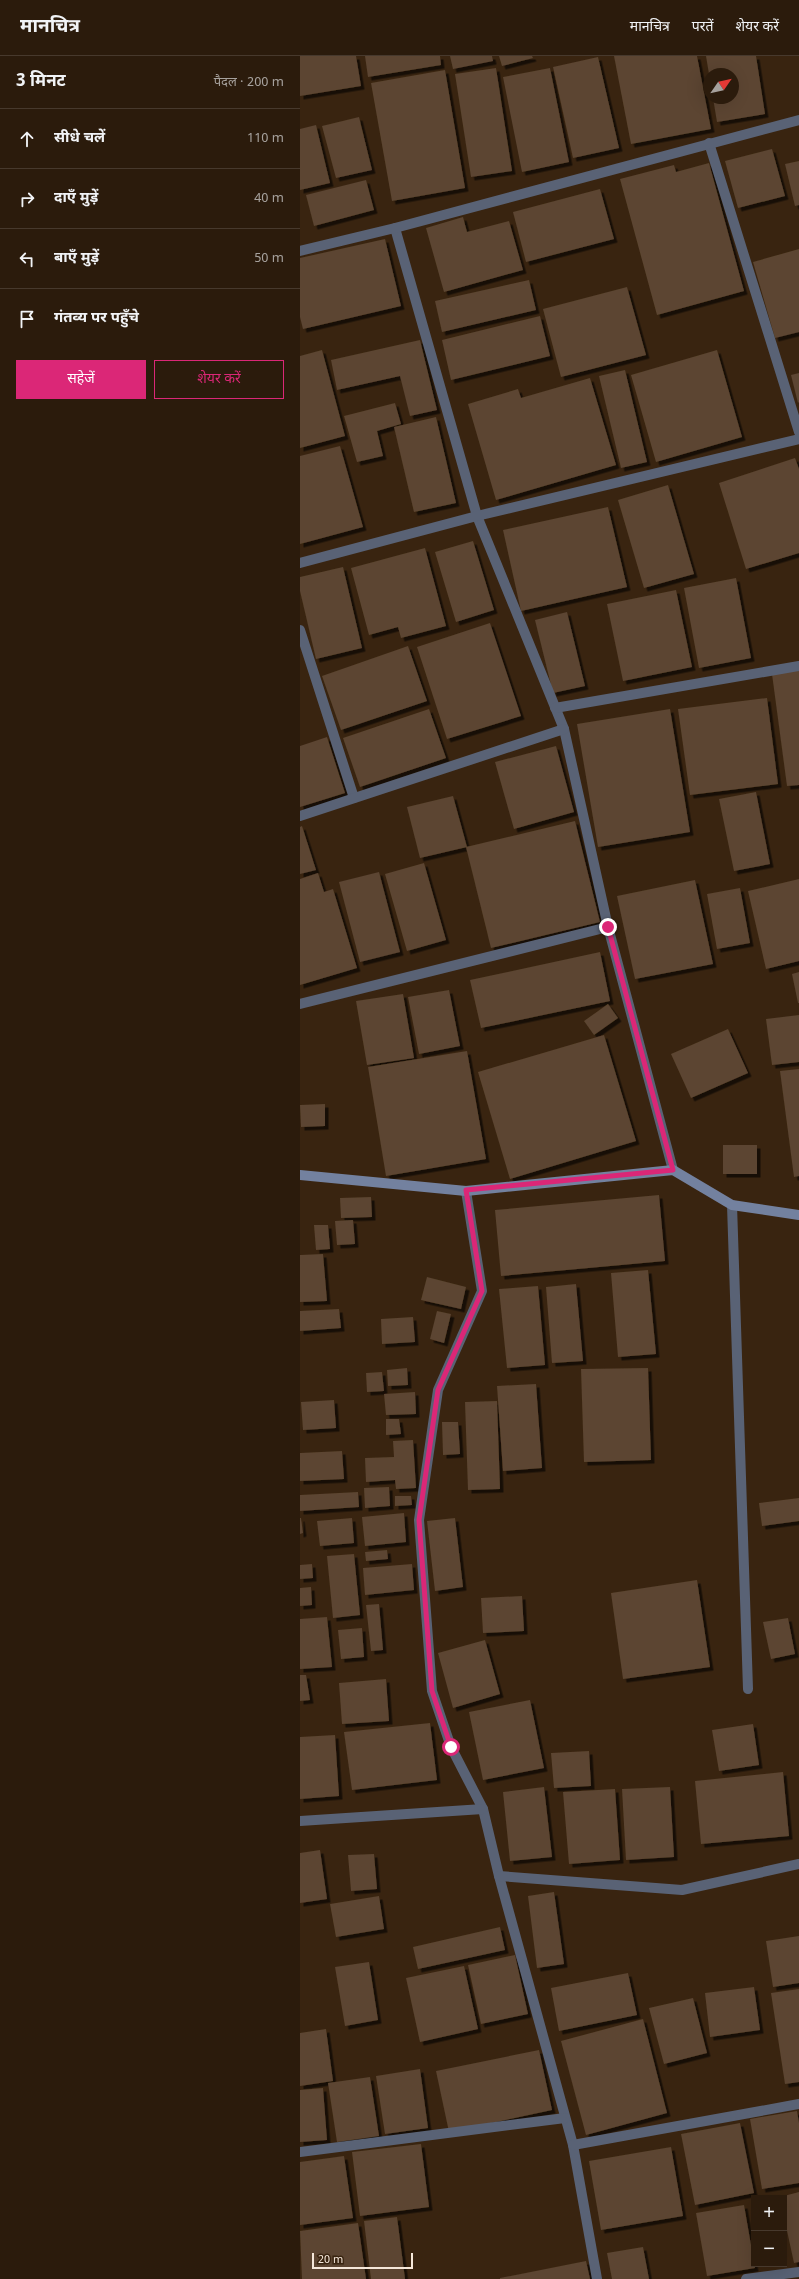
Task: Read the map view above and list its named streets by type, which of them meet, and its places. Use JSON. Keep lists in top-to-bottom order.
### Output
{
  "scale_bar": "20 m",
  "north": "top right",
  "page": {
    "header": "मानचित्र",
    "nav": ["मानचित्र", "परतें", "शेयर करें"],
    "heading": ["3 मिनट", "पैदल · 200 m"],
    "list": [
      ["सीधे चलें", "110 m"],
      ["दाएँ मुड़ें", "40 m"],
      ["बाएँ मुड़ें", "50 m"],
      "गंतव्य पर पहुँचे"
    ],
    "buttons": ["सहेजें", "शेयर करें"],
    "map_buttons": ["+", "−"],
    "scale": "20 m"
  }
}
